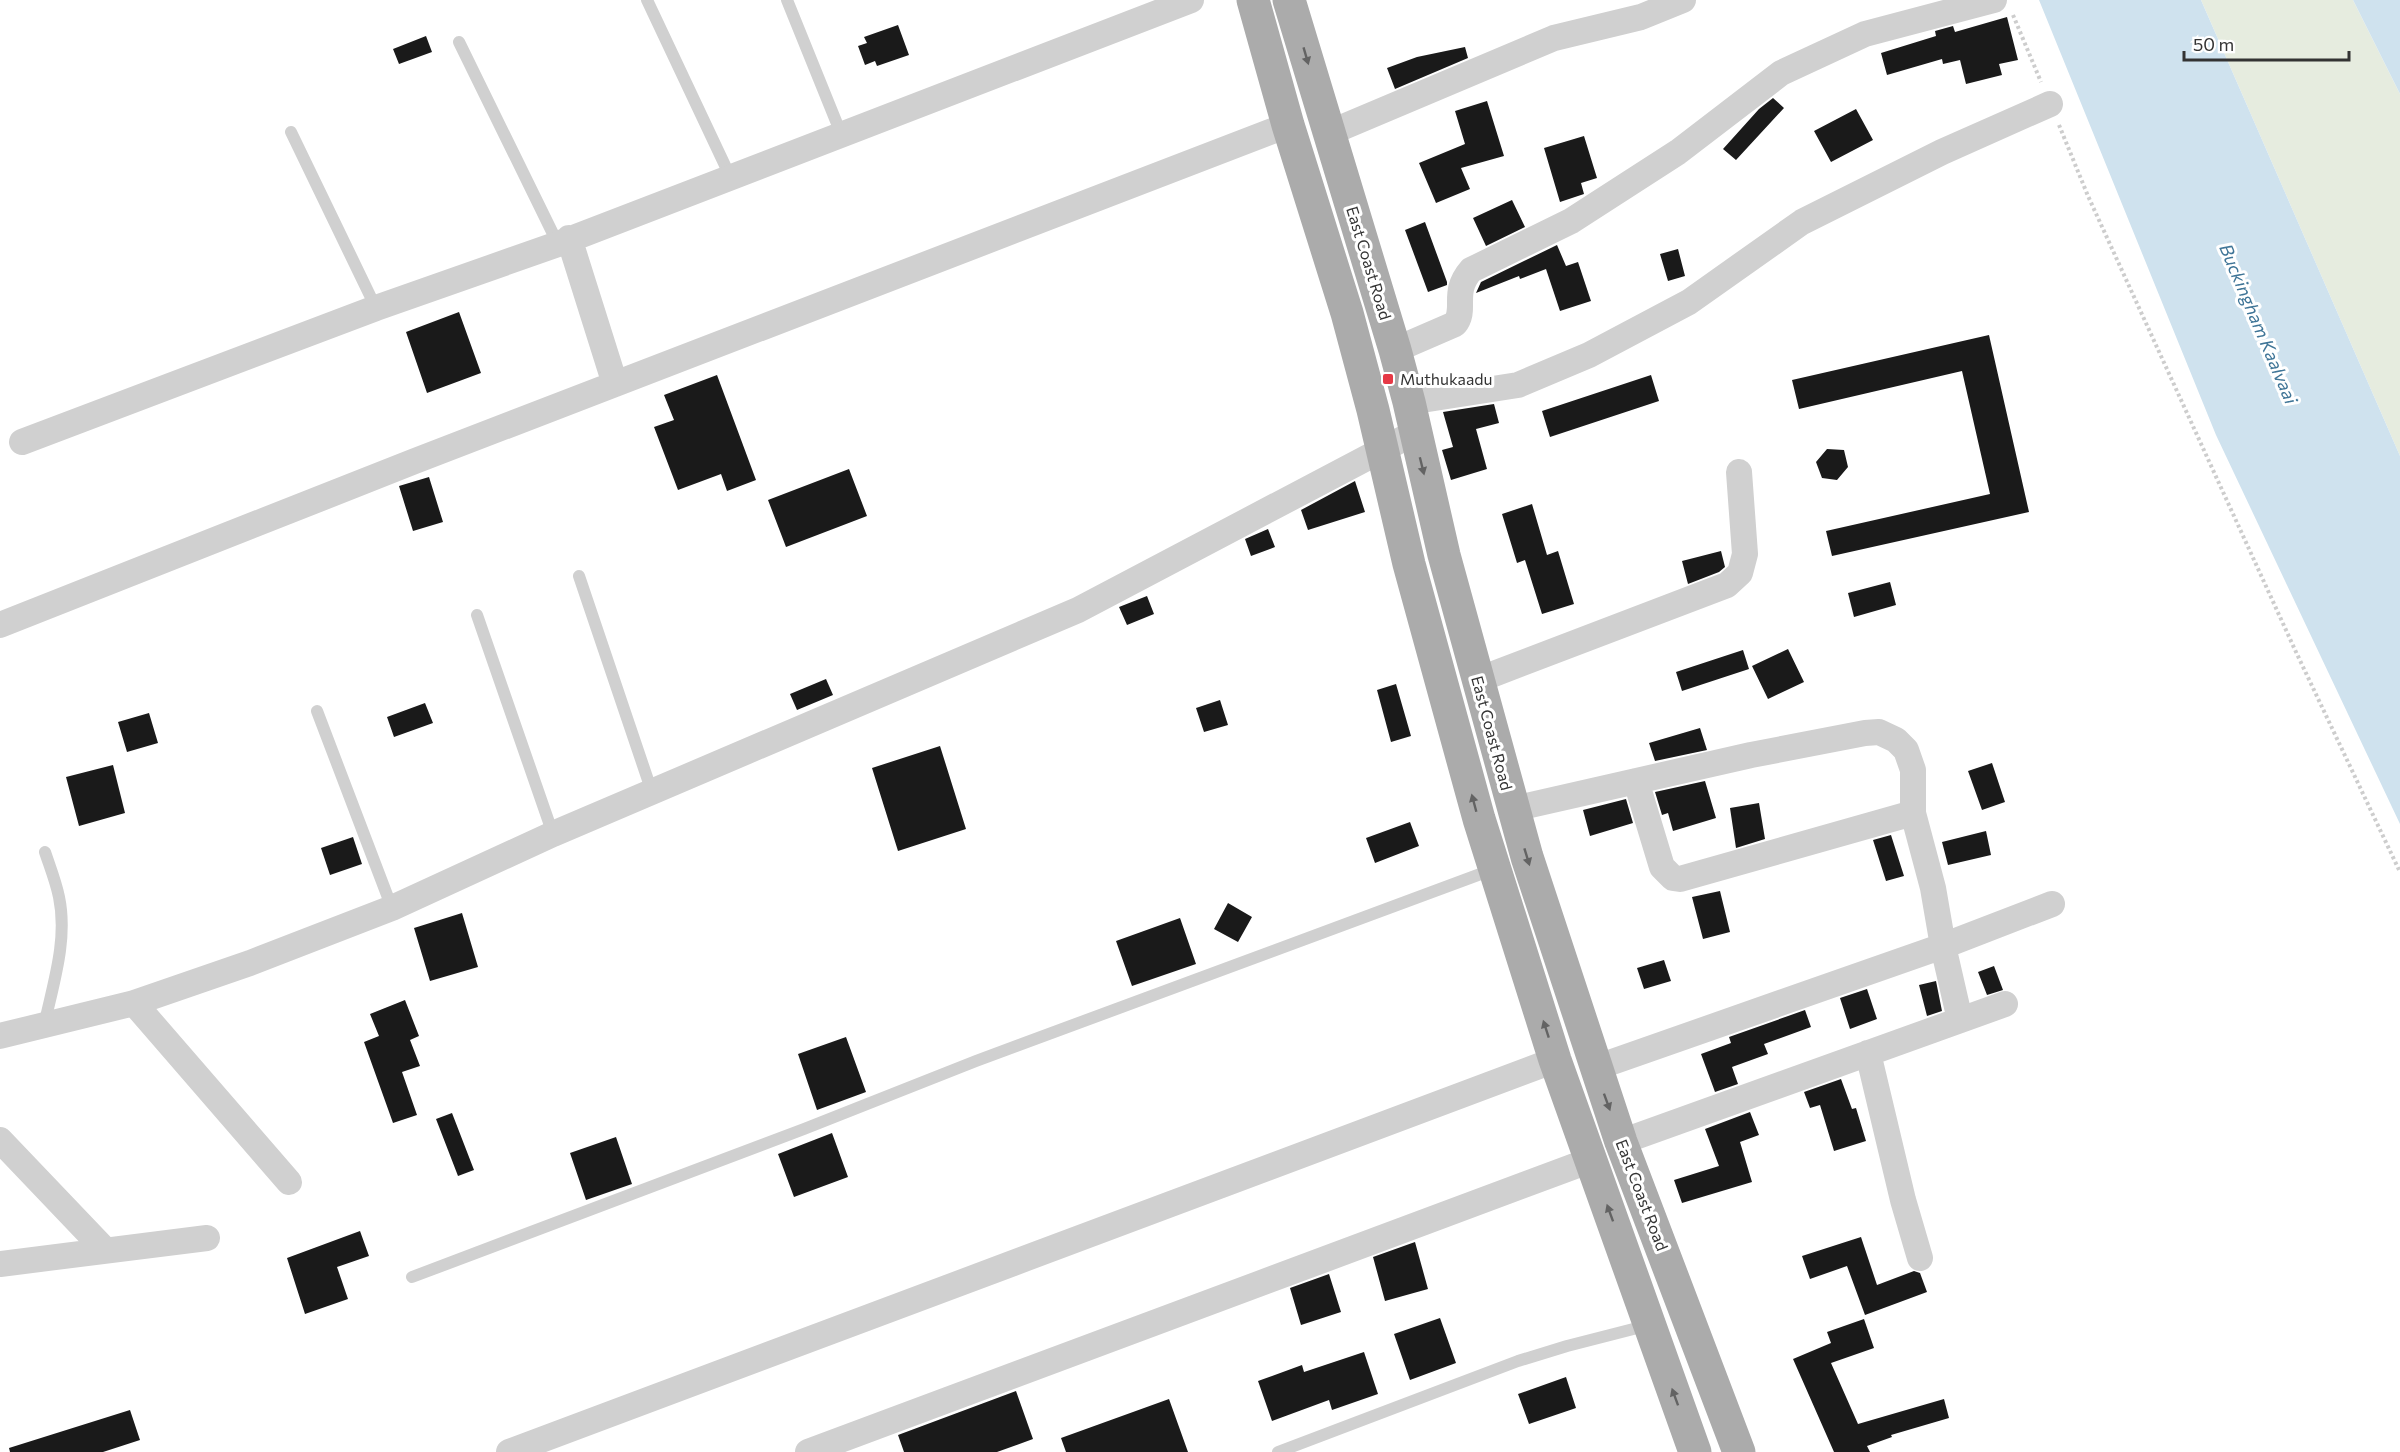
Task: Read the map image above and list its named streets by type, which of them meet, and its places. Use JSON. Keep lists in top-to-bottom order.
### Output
{
  "streets": {
    "main road": ["East Coast Road"]
  },
  "water": ["Buckingham Kaalvaai"],
  "places": {
    "transit": ["Muthukaadu"]
  },
  "scale_bar": "50 m"
}
